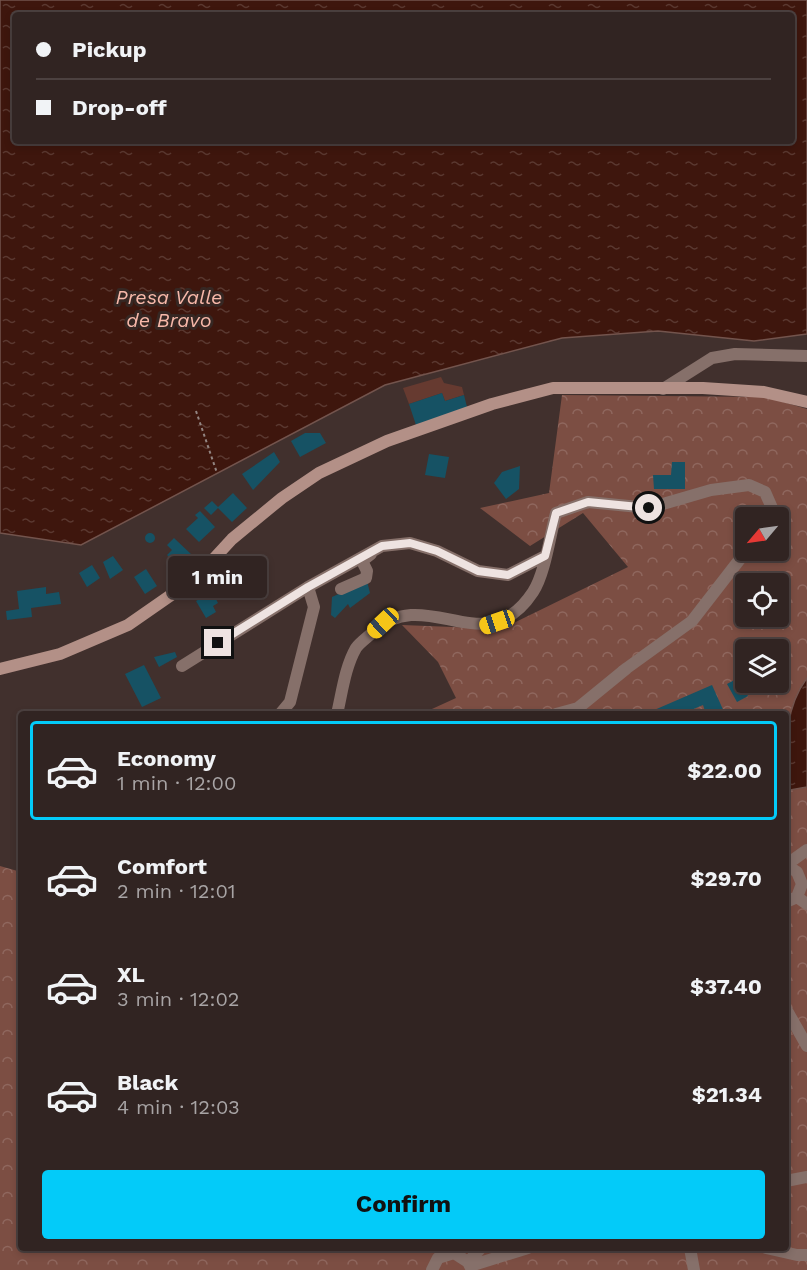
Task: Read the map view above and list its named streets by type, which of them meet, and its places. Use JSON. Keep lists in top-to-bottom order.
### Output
{
  "water": ["Presa Valle de Bravo"],
  "north": "bottom left",
  "page": {
    "banner": ["Pickup", "Drop-off"],
    "bubble": "1 min",
    "list": [
      {
        "name": "Economy",
        "note": "1 min · 12:00",
        "value": "$22.00"
      },
      {
        "name": "Comfort",
        "note": "2 min · 12:01",
        "value": "$29.70"
      },
      {
        "name": "XL",
        "note": "3 min · 12:02",
        "value": "$37.40"
      },
      {
        "name": "Black",
        "note": "4 min · 12:03",
        "value": "$21.34"
      }
    ],
    "buttons": "Confirm"
  }
}
